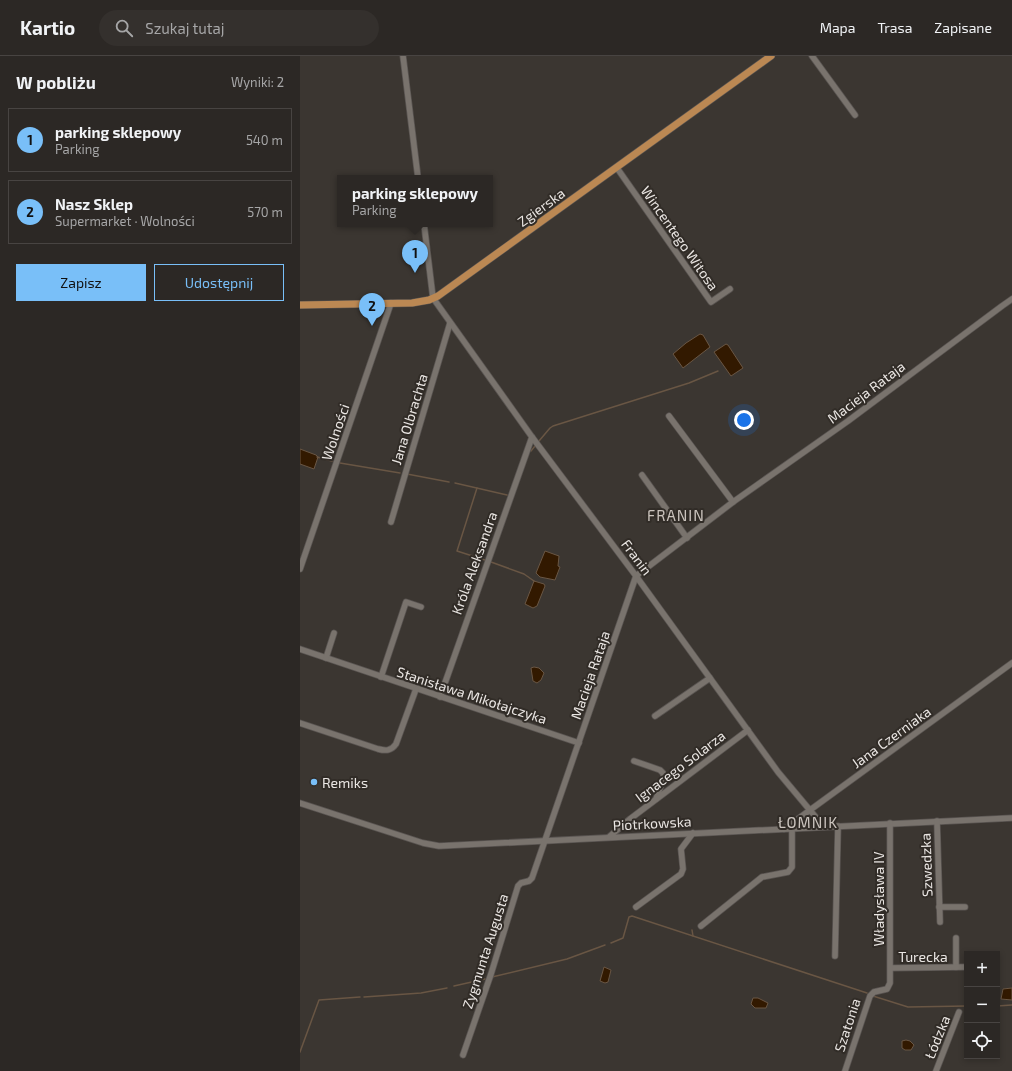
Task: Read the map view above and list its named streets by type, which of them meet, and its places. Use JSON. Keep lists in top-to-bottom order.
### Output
{
  "streets": {
    "main road": ["Zgierska"],
    "street": [
      "Wincentego Witosa",
      "Macieja Rataja",
      "Jana Olbrachta",
      "Wolności",
      "Franin",
      "Króla Aleksandra",
      "Stanisława Mikołajczyka",
      "Jana Czerniaka",
      "Ignacego Solarza",
      "Piotrkowska",
      "Szwedzka",
      "Władysława IV",
      "Zygmunta Augusta",
      "Turecka",
      "Szatonia",
      "Łódzka"
    ]
  },
  "crossings": [
    ["Zgierska", "Wincentego Witosa"],
    ["Zgierska", "Wolności"],
    ["Zgierska", "Franin"],
    ["Macieja Rataja", "Franin"],
    ["Macieja Rataja", "Stanisława Mikołajczyka"],
    ["Macieja Rataja", "Piotrkowska"],
    ["Macieja Rataja", "Zygmunta Augusta"],
    ["Jana Olbrachta", "Franin"],
    ["Franin", "Króla Aleksandra"],
    ["Franin", "Jana Czerniaka"],
    ["Franin", "Ignacego Solarza"],
    ["Franin", "Piotrkowska"],
    ["Króla Aleksandra", "Stanisława Mikołajczyka"],
    ["Jana Czerniaka", "Piotrkowska"],
    ["Ignacego Solarza", "Piotrkowska"],
    ["Piotrkowska", "Szwedzka"],
    ["Piotrkowska", "Władysława IV"],
    ["Piotrkowska", "Zygmunta Augusta"],
    ["Władysława IV", "Turecka"],
    ["Władysława IV", "Szatonia"]
  ],
  "districts": ["FRANIN", "ŁOMNIK"],
  "places": ["Remiks"],
  "page": {
    "header": "Kartio",
    "search": "Szukaj tutaj",
    "nav": ["Mapa", "Trasa", "Zapisane"],
    "heading": ["W pobliżu", "Wyniki: 2"],
    "list": [
      {
        "mark": "1",
        "name": "parking sklepowy",
        "note": "Parking",
        "value": "540 m"
      },
      {
        "mark": "2",
        "name": "Nasz Sklep",
        "note": "Supermarket · Wolności",
        "value": "570 m"
      }
    ],
    "popup": ["parking sklepowy", "Parking"],
    "pins": ["1", "2"],
    "buttons": ["Zapisz", "Udostępnij"],
    "map_buttons": ["+", "−"]
  }
}
